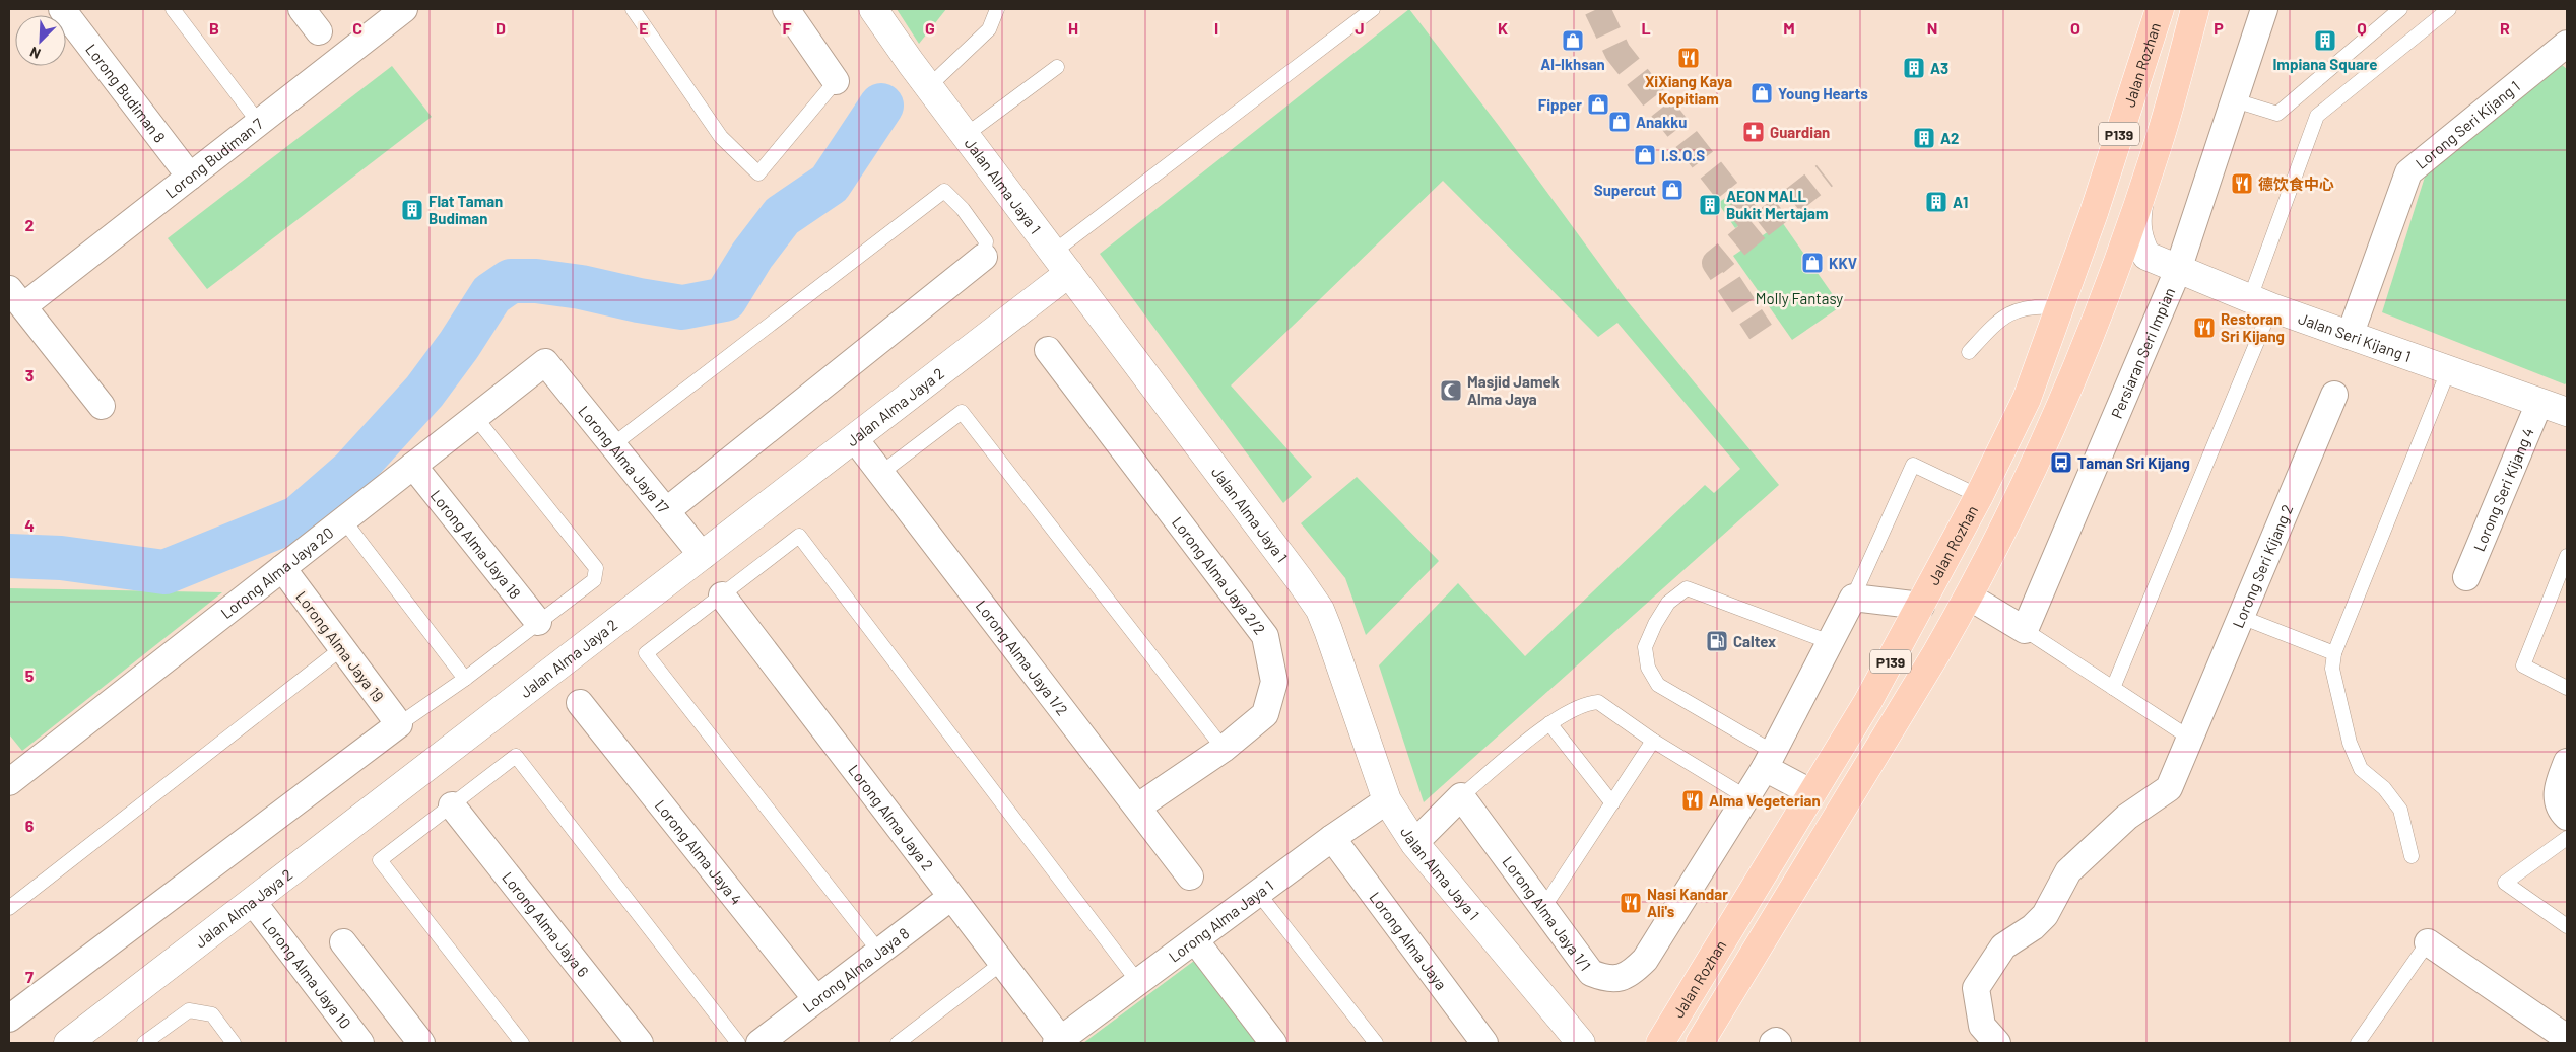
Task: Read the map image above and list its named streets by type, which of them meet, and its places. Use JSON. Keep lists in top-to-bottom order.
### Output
{
  "streets": {
    "main road": ["Jalan Rozhan", "P139"],
    "street": [
      "Lorong Budiman 8",
      "Lorong Seri Kijang 1",
      "Lorong Budiman 7",
      "Jalan Alma Jaya 1",
      "Jalan Seri Kijang 1",
      "Persiaran Seri Impian",
      "Jalan Alma Jaya 2",
      "Lorong Alma Jaya 17",
      "Lorong Seri Kijang 4",
      "Lorong Alma Jaya 18",
      "Lorong Seri Kijang 2",
      "Lorong Alma Jaya 20",
      "Lorong Alma Jaya 2/2",
      "Lorong Alma Jaya 19",
      "Lorong Alma Jaya 1/2",
      "Lorong Alma Jaya 2",
      "Lorong Alma Jaya 4",
      "Lorong Alma Jaya 1/1",
      "Lorong Alma Jaya 1",
      "Lorong Alma Jaya 6",
      "Lorong Alma Jaya",
      "Lorong Alma Jaya 8",
      "Lorong Alma Jaya 10"
    ]
  },
  "crossings": [
    ["Lorong Budiman 8", "Lorong Budiman 7"],
    ["Lorong Seri Kijang 1", "Jalan Seri Kijang 1"],
    ["Jalan Alma Jaya 1", "Jalan Alma Jaya 2"],
    ["Jalan Alma Jaya 1", "Lorong Alma Jaya 1"],
    ["Jalan Seri Kijang 1", "Persiaran Seri Impian"],
    ["Jalan Seri Kijang 1", "Lorong Seri Kijang 4"],
    ["Jalan Alma Jaya 2", "Lorong Alma Jaya 17"],
    ["Jalan Alma Jaya 2", "Lorong Alma Jaya 1/2"],
    ["Jalan Alma Jaya 2", "Lorong Alma Jaya 10"],
    ["Lorong Alma Jaya 17", "Lorong Alma Jaya 20"],
    ["Lorong Alma Jaya 18", "Lorong Alma Jaya 20"],
    ["Lorong Alma Jaya 20", "Lorong Alma Jaya 19"],
    ["Lorong Alma Jaya 2/2", "Lorong Alma Jaya 1/2"],
    ["Lorong Alma Jaya 2", "Lorong Alma Jaya 1"],
    ["Lorong Alma Jaya 2", "Lorong Alma Jaya 8"],
    ["Lorong Alma Jaya 4", "Lorong Alma Jaya 8"],
    ["Lorong Alma Jaya 1", "Lorong Alma Jaya"]
  ],
  "parks": ["Molly Fantasy"],
  "places": {
    "shop": [
      "Al-Ikhsan",
      "Young Hearts",
      "Fipper",
      "Anakku",
      "I.S.O.S",
      "Supercut",
      "KKV"
    ],
    "building": [
      "Impiana Square",
      "A3",
      "A2",
      "A1",
      "AEON MALL Bukit Mertajam",
      "Flat Taman Budiman"
    ],
    "restaurant": [
      "XiXiang Kaya Kopitiam",
      "德饮食中心",
      "Restoran Sri Kijang",
      "Alma Vegeterian",
      "Nasi Kandar Ali's"
    ],
    "pharmacy": ["Guardian"],
    "mosque": ["Masjid Jamek Alma Jaya"],
    "bus stop": ["Taman Sri Kijang"],
    "fuel station": ["Caltex"]
  },
  "north": "bottom left",
  "grid": {
    "columns": [
      "B",
      "C",
      "D",
      "E",
      "F",
      "G",
      "H",
      "I",
      "J",
      "K",
      "L",
      "M",
      "N",
      "O",
      "P",
      "Q",
      "R"
    ],
    "rows": [
      "2",
      "3",
      "4",
      "5",
      "6",
      "7"
    ]
  }
}
